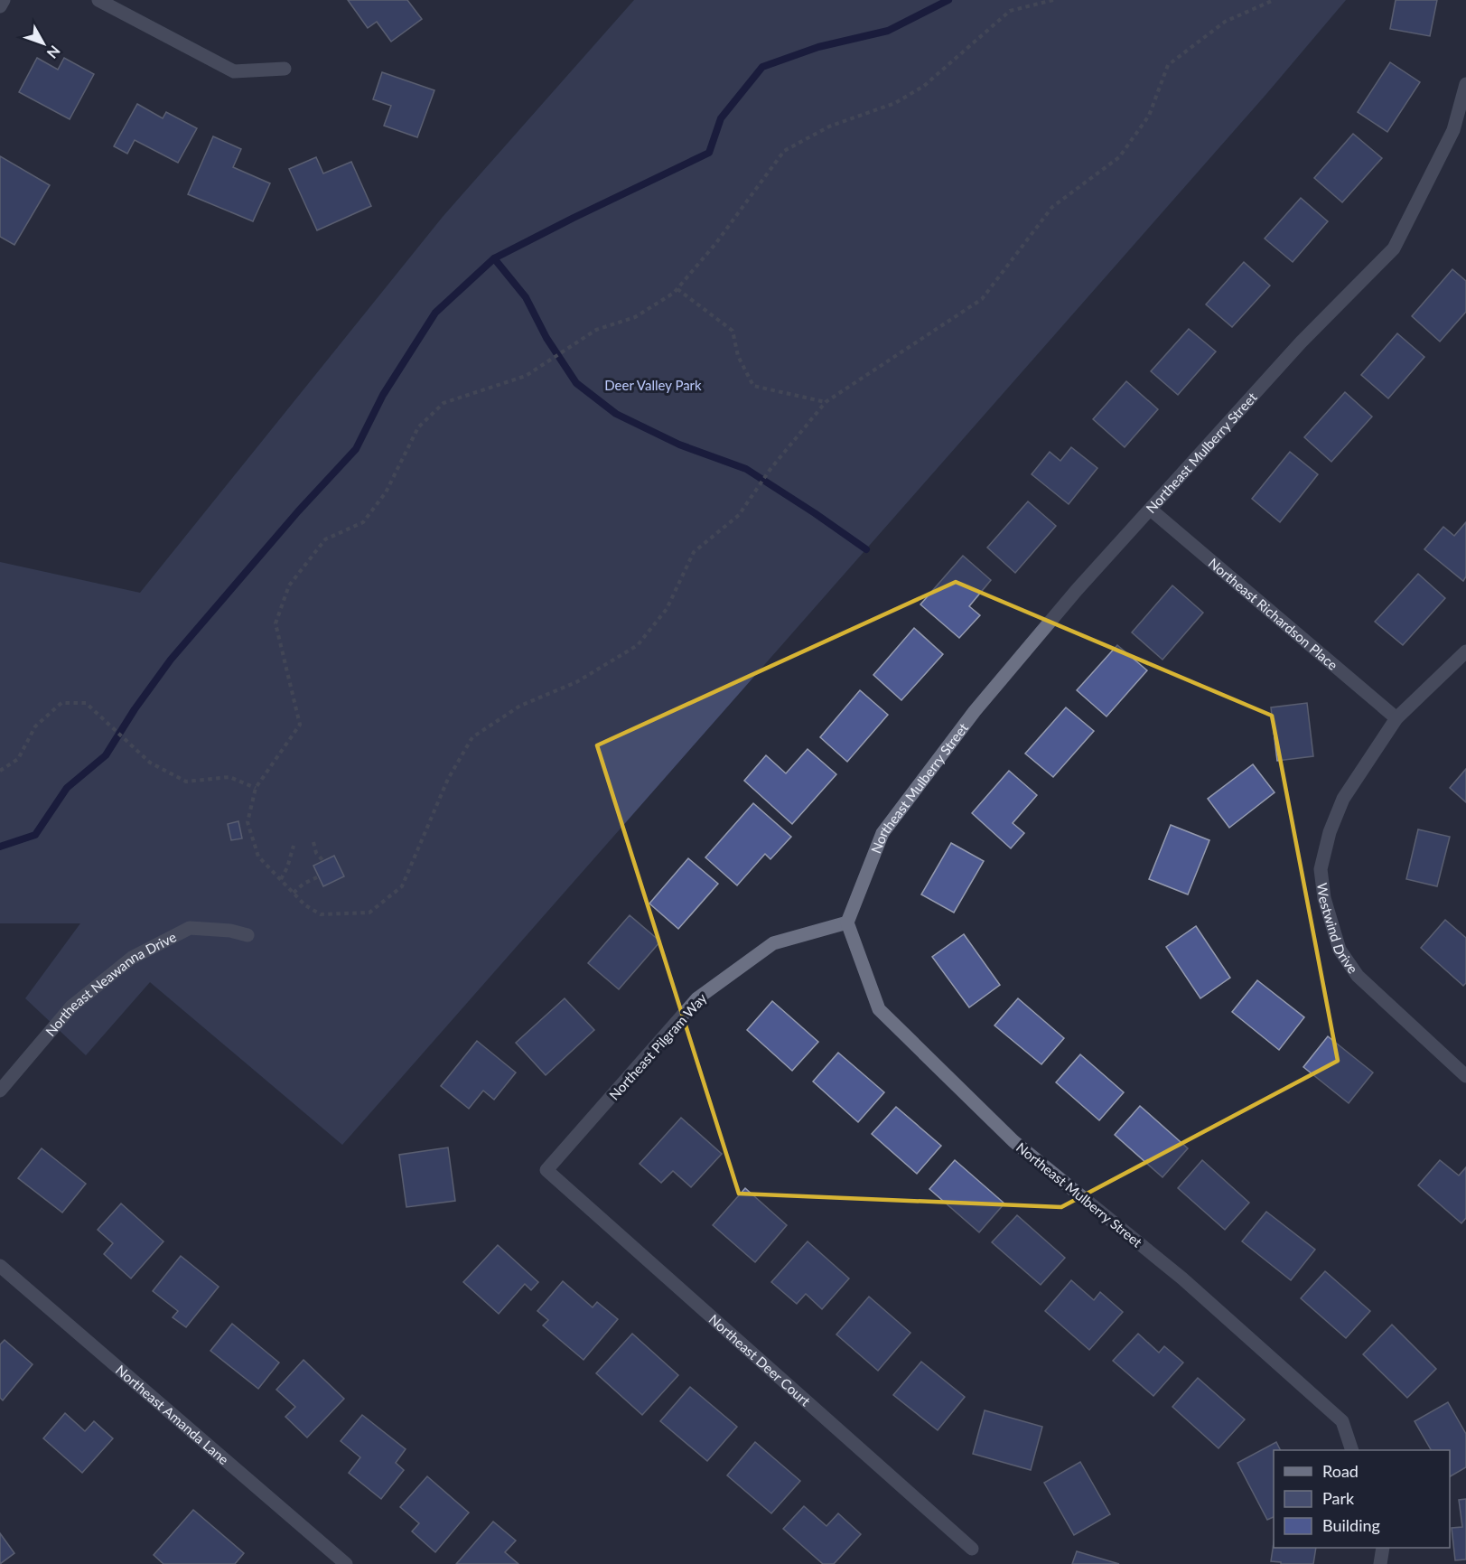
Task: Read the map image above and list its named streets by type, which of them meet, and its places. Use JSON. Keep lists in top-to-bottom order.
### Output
{
  "streets": {
    "street": [
      "Northeast Mulberry Street",
      "Northeast Richardson Place",
      "Westwind Drive",
      "Northeast Neawanna Drive",
      "Northeast Pilgram Way",
      "Northeast Deer Court",
      "Northeast Amanda Lane"
    ]
  },
  "crossings": [
    ["Northeast Mulberry Street", "Northeast Richardson Place"],
    ["Northeast Mulberry Street", "Northeast Pilgram Way"],
    ["Northeast Richardson Place", "Westwind Drive"],
    ["Northeast Pilgram Way", "Northeast Deer Court"]
  ],
  "parks": ["Deer Valley Park"],
  "legend": ["Road", "Park", "Building"],
  "north": "bottom right"
}
